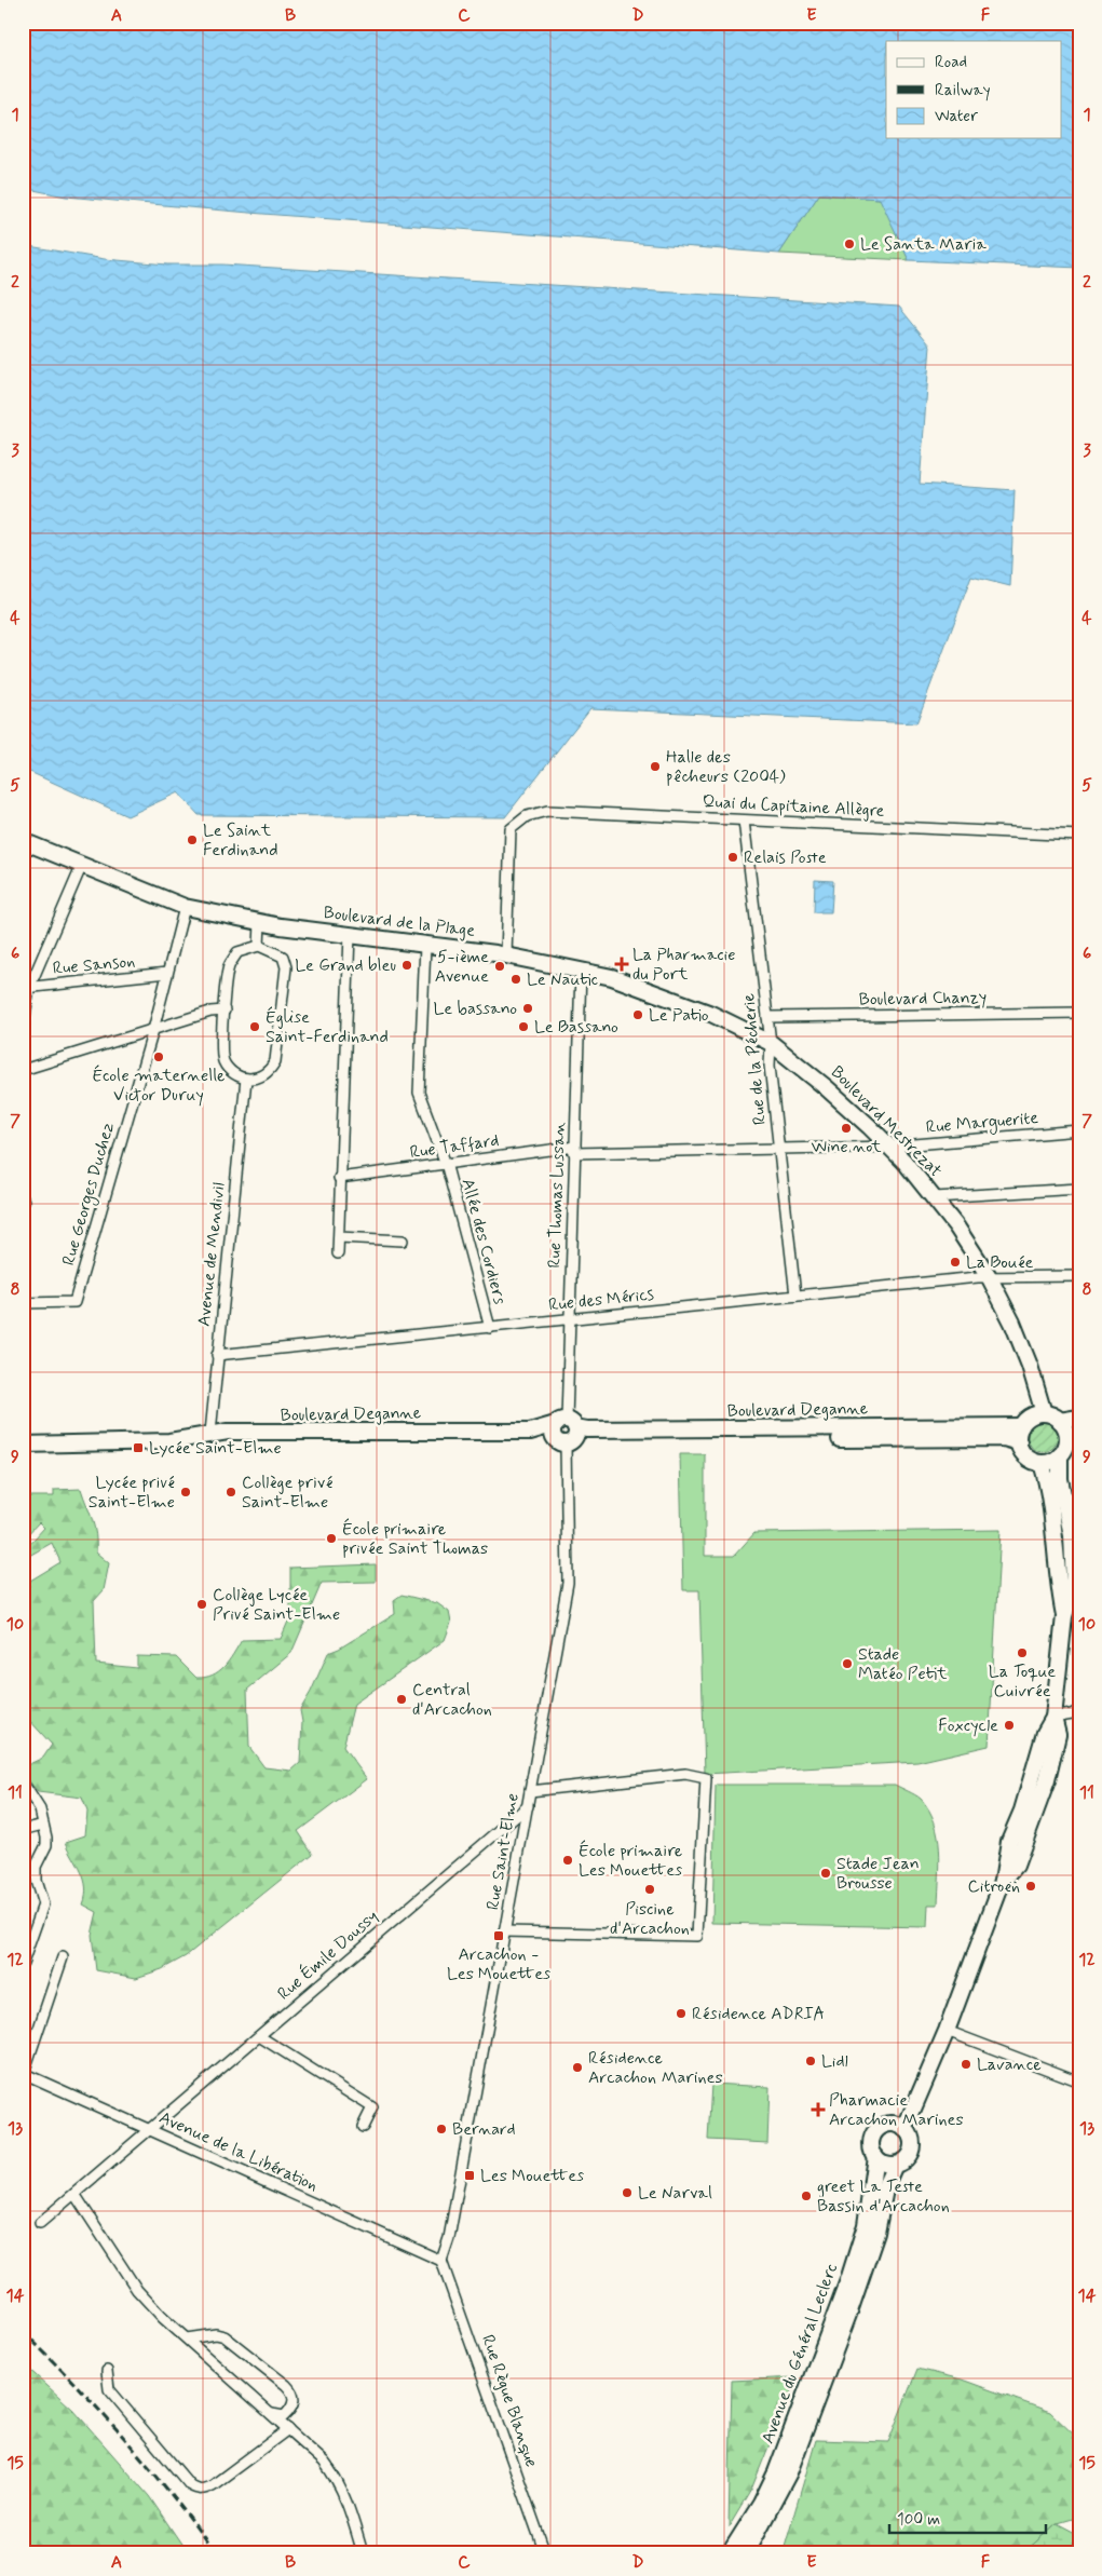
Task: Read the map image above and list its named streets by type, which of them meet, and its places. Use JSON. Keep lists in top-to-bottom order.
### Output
{
  "streets": {
    "main road": [
      "Boulevard de la Plage",
      "Boulevard Mestrezat",
      "Boulevard Deganne",
      "Avenue du Général Leclerc"
    ],
    "street": [
      "Quai du Capitaine Allègre",
      "Rue Sanson",
      "Boulevard Chanzy",
      "Rue de la Pécherie",
      "Rue Marguerite",
      "Rue Taffard",
      "Rue Georges Duchez",
      "Rue Thomas Lussan",
      "Allée des Cordiers",
      "Avenue de Mendivil",
      "Rue des Mérics",
      "Rue Saint-Elme",
      "Rue Émile Doussy",
      "Avenue de la Libération",
      "Rue Règue Blanque"
    ]
  },
  "crossings": [
    ["Quai du Capitaine Allègre", "Boulevard de la Plage"],
    ["Quai du Capitaine Allègre", "Rue de la Pécherie"],
    ["Boulevard de la Plage", "Rue de la Pécherie"],
    ["Boulevard de la Plage", "Boulevard Mestrezat"],
    ["Boulevard de la Plage", "Rue Georges Duchez"],
    ["Boulevard de la Plage", "Rue Thomas Lussan"],
    ["Boulevard de la Plage", "Allée des Cordiers"],
    ["Rue Sanson", "Rue Georges Duchez"],
    ["Boulevard Chanzy", "Rue de la Pécherie"],
    ["Rue de la Pécherie", "Boulevard Mestrezat"],
    ["Rue de la Pécherie", "Rue Marguerite"],
    ["Rue de la Pécherie", "Rue Taffard"],
    ["Rue de la Pécherie", "Rue des Mérics"],
    ["Boulevard Mestrezat", "Rue Marguerite"],
    ["Boulevard Mestrezat", "Rue des Mérics"],
    ["Boulevard Mestrezat", "Boulevard Deganne"],
    ["Rue Marguerite", "Rue Taffard"],
    ["Rue Taffard", "Rue Thomas Lussan"],
    ["Rue Taffard", "Allée des Cordiers"],
    ["Rue Thomas Lussan", "Rue des Mérics"],
    ["Rue Thomas Lussan", "Boulevard Deganne"],
    ["Rue Thomas Lussan", "Rue Saint-Elme"],
    ["Allée des Cordiers", "Rue des Mérics"],
    ["Avenue de Mendivil", "Rue des Mérics"],
    ["Avenue de Mendivil", "Boulevard Deganne"],
    ["Boulevard Deganne", "Rue Saint-Elme"],
    ["Rue Saint-Elme", "Rue Émile Doussy"],
    ["Rue Saint-Elme", "Avenue de la Libération"],
    ["Rue Saint-Elme", "Rue Règue Blanque"],
    ["Rue Émile Doussy", "Avenue de la Libération"],
    ["Avenue de la Libération", "Rue Règue Blanque"]
  ],
  "places": {
    "other": [
      "Le Santa Maria",
      "Halle des pêcheurs (2004)",
      "Le Saint Ferdinand",
      "Relais Poste",
      "Le Grand bleu",
      "5-ième Avenue",
      "Le Nautic",
      "Le bassano",
      "Le Patio",
      "Église Saint-Ferdinand",
      "Le Bassano",
      "École maternelle Victor Duruy",
      "Wine not",
      "La Bouée",
      "Lycée privé Saint-Elme",
      "Collège privé Saint-Elme",
      "École primaire privée Saint Thomas",
      "Collège Lycée Privé Saint-Elme",
      "La Toque Cuivrée",
      "Stade Matéo Petit",
      "Central d'Arcachon",
      "Foxcycle",
      "École primaire Les Mouettes",
      "Stade Jean Brousse",
      "Citroën",
      "Piscine d'Arcachon",
      "Résidence ADRIA",
      "Lidl",
      "Lavance",
      "Résidence Arcachon Marines",
      "Bernard",
      "Le Narval",
      "greet La Teste Bassin d'Arcachon"
    ],
    "health": ["La Pharmacie du Port", "Pharmacie Arcachon Marines"],
    "transit": ["Lycée Saint-Elme", "Arcachon - Les Mouettes", "Les Mouettes"]
  },
  "legend": ["Road", "Railway", "Water"],
  "scale_bar": "100 m",
  "grid": {
    "columns": [
      "A",
      "B",
      "C",
      "D",
      "E",
      "F"
    ],
    "rows": [
      "1",
      "2",
      "3",
      "4",
      "5",
      "6",
      "7",
      "8",
      "9",
      "10",
      "11",
      "12",
      "13",
      "14",
      "15"
    ]
  }
}
